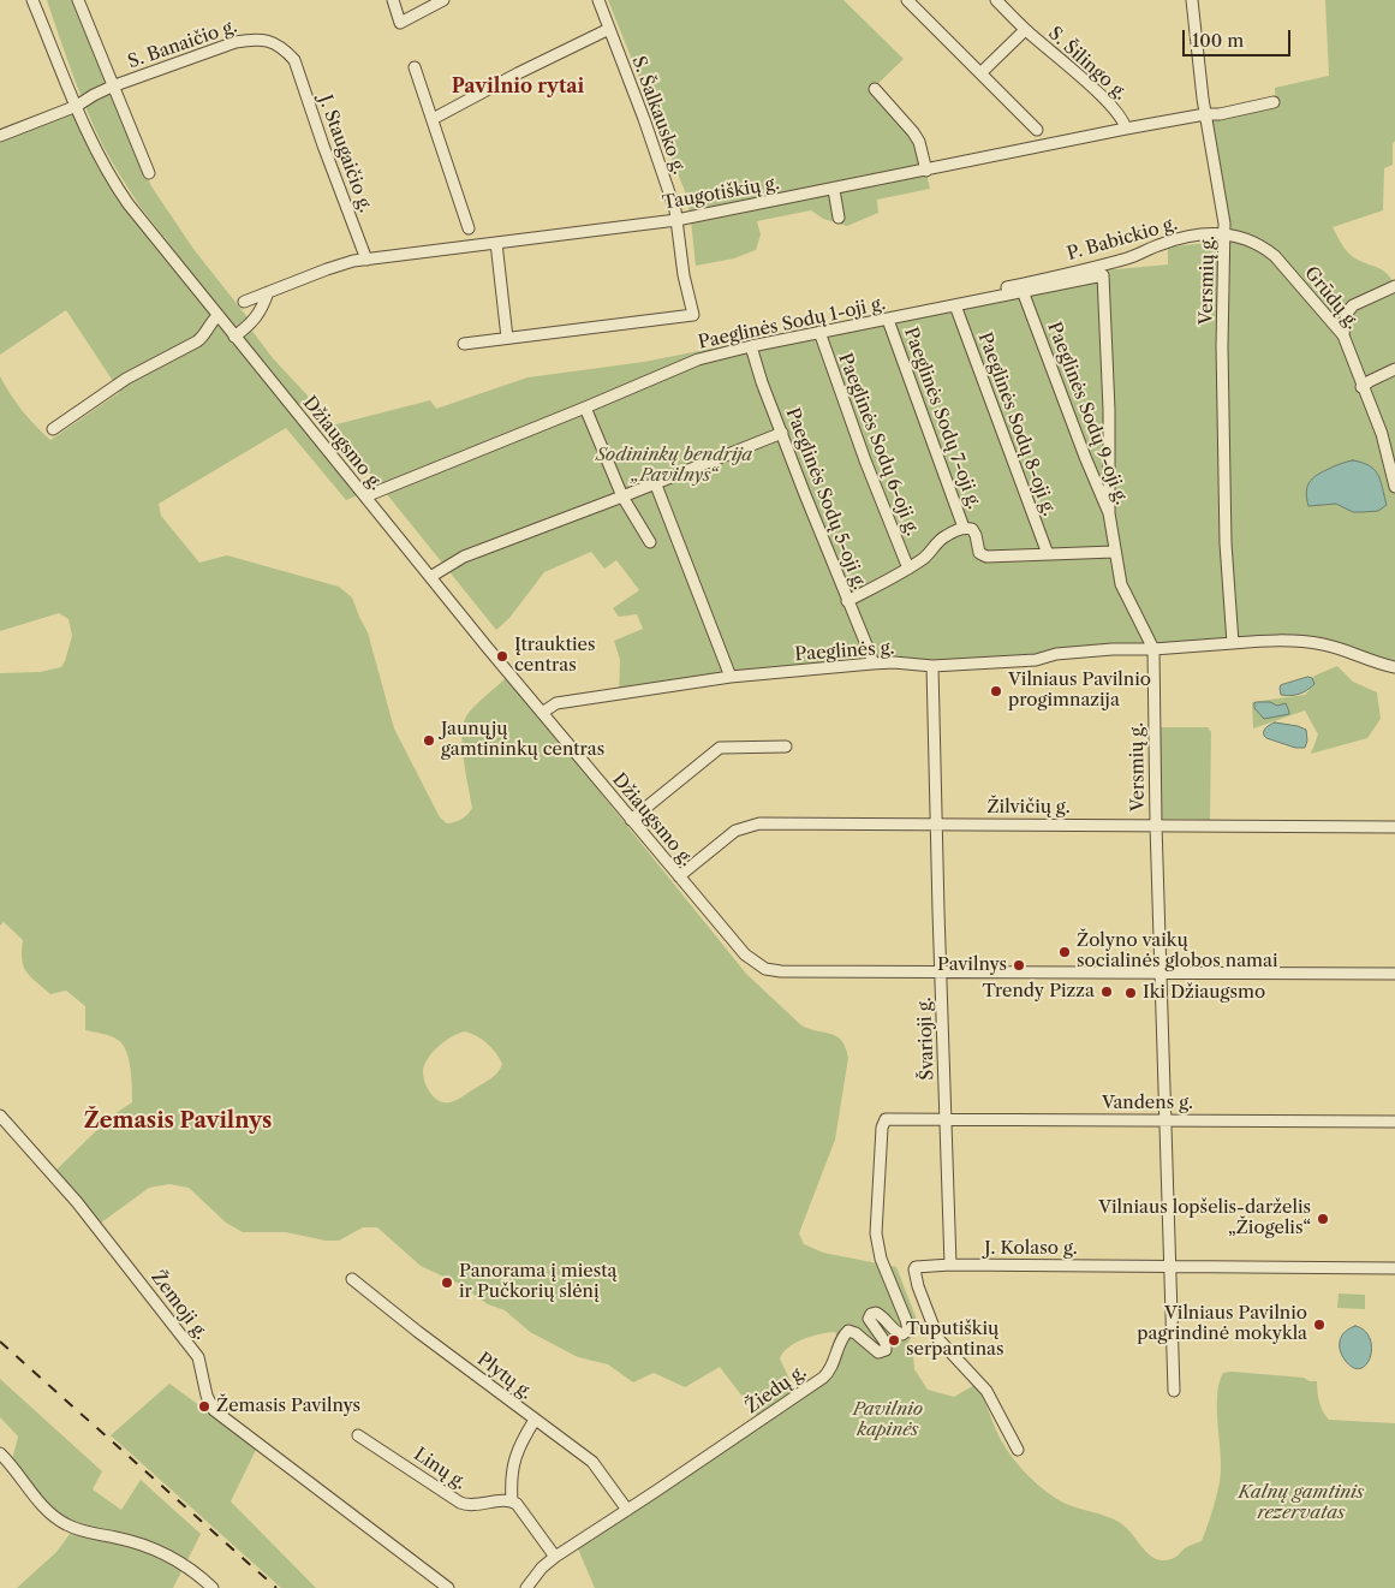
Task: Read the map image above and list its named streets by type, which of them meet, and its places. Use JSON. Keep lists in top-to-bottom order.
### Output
{
  "streets": {
    "street": [
      "S. Banaičio g.",
      "S. Šilingo g.",
      "S. Šalkausko g.",
      "J. Staugaičio g.",
      "Taugotiškių g.",
      "P. Babickio g.",
      "Versmių g.",
      "Grūdų g.",
      "Paeglinės Sodų 1-oji g.",
      "Paeglinės Sodų 9-oji g.",
      "Paeglinės Sodų 7-oji g.",
      "Paeglinės Sodų 8-oji g.",
      "Džiaugsmo g.",
      "Paeglinės Sodų 6-oji g.",
      "Paeglinės Sodų 5-oji g.",
      "Paeglinės g.",
      "Žilvičių g.",
      "Švarioji g.",
      "Vandens g.",
      "J. Kolaso g.",
      "Žemoji g.",
      "Plytų g.",
      "Žiedų g.",
      "Linų g."
    ]
  },
  "crossings": [
    ["S. Banaičio g.", "J. Staugaičio g."],
    ["S. Banaičio g.", "Džiaugsmo g."],
    ["S. Šilingo g.", "Taugotiškių g."],
    ["S. Šalkausko g.", "Taugotiškių g."],
    ["J. Staugaičio g.", "Taugotiškių g."],
    ["Taugotiškių g.", "Versmių g."],
    ["P. Babickio g.", "Versmių g."],
    ["P. Babickio g.", "Grūdų g."],
    ["Versmių g.", "Grūdų g."],
    ["Versmių g.", "Paeglinės Sodų 9-oji g."],
    ["Versmių g.", "Džiaugsmo g."],
    ["Versmių g.", "Paeglinės g."],
    ["Versmių g.", "Žilvičių g."],
    ["Versmių g.", "Vandens g."],
    ["Versmių g.", "J. Kolaso g."],
    ["Paeglinės Sodų 1-oji g.", "Paeglinės Sodų 9-oji g."],
    ["Paeglinės Sodų 1-oji g.", "Paeglinės Sodų 7-oji g."],
    ["Paeglinės Sodų 1-oji g.", "Paeglinės Sodų 8-oji g."],
    ["Paeglinės Sodų 1-oji g.", "Džiaugsmo g."],
    ["Paeglinės Sodų 1-oji g.", "Paeglinės Sodų 6-oji g."],
    ["Paeglinės Sodų 1-oji g.", "Paeglinės Sodų 5-oji g."],
    ["Paeglinės Sodų 9-oji g.", "Paeglinės g."],
    ["Paeglinės Sodų 7-oji g.", "Paeglinės Sodų 8-oji g."],
    ["Džiaugsmo g.", "Paeglinės g."],
    ["Džiaugsmo g.", "Žilvičių g."],
    ["Džiaugsmo g.", "Švarioji g."],
    ["Paeglinės Sodų 5-oji g.", "Paeglinės g."],
    ["Paeglinės g.", "Švarioji g."],
    ["Žilvičių g.", "Švarioji g."],
    ["Švarioji g.", "Vandens g."],
    ["Švarioji g.", "J. Kolaso g."],
    ["Vandens g.", "Žiedų g."],
    ["Plytų g.", "Žiedų g."]
  ],
  "districts": ["Pavilnio rytai", "Žemasis Pavilnys"],
  "parks": ["Sodininkų bendrija „Pavilnys“", "Pavilnio kapinės", "Kalnų gamtinis rezervatas"],
  "places": [
    "Įtraukties centras",
    "Vilniaus Pavilnio progimnazija",
    "Jaunųjų gamtininkų centras",
    "Žolyno vaikų socialinės globos namai",
    "Pavilnys",
    "Trendy Pizza",
    "Iki Džiaugsmo",
    "Vilniaus lopšelis-darželis „Žiogelis“",
    "Panorama į miestą ir Pučkorių slėnį",
    "Vilniaus Pavilnio pagrindinė mokykla",
    "Tuputiškių serpantinas",
    "Žemasis Pavilnys"
  ],
  "scale_bar": "100 m"
}
